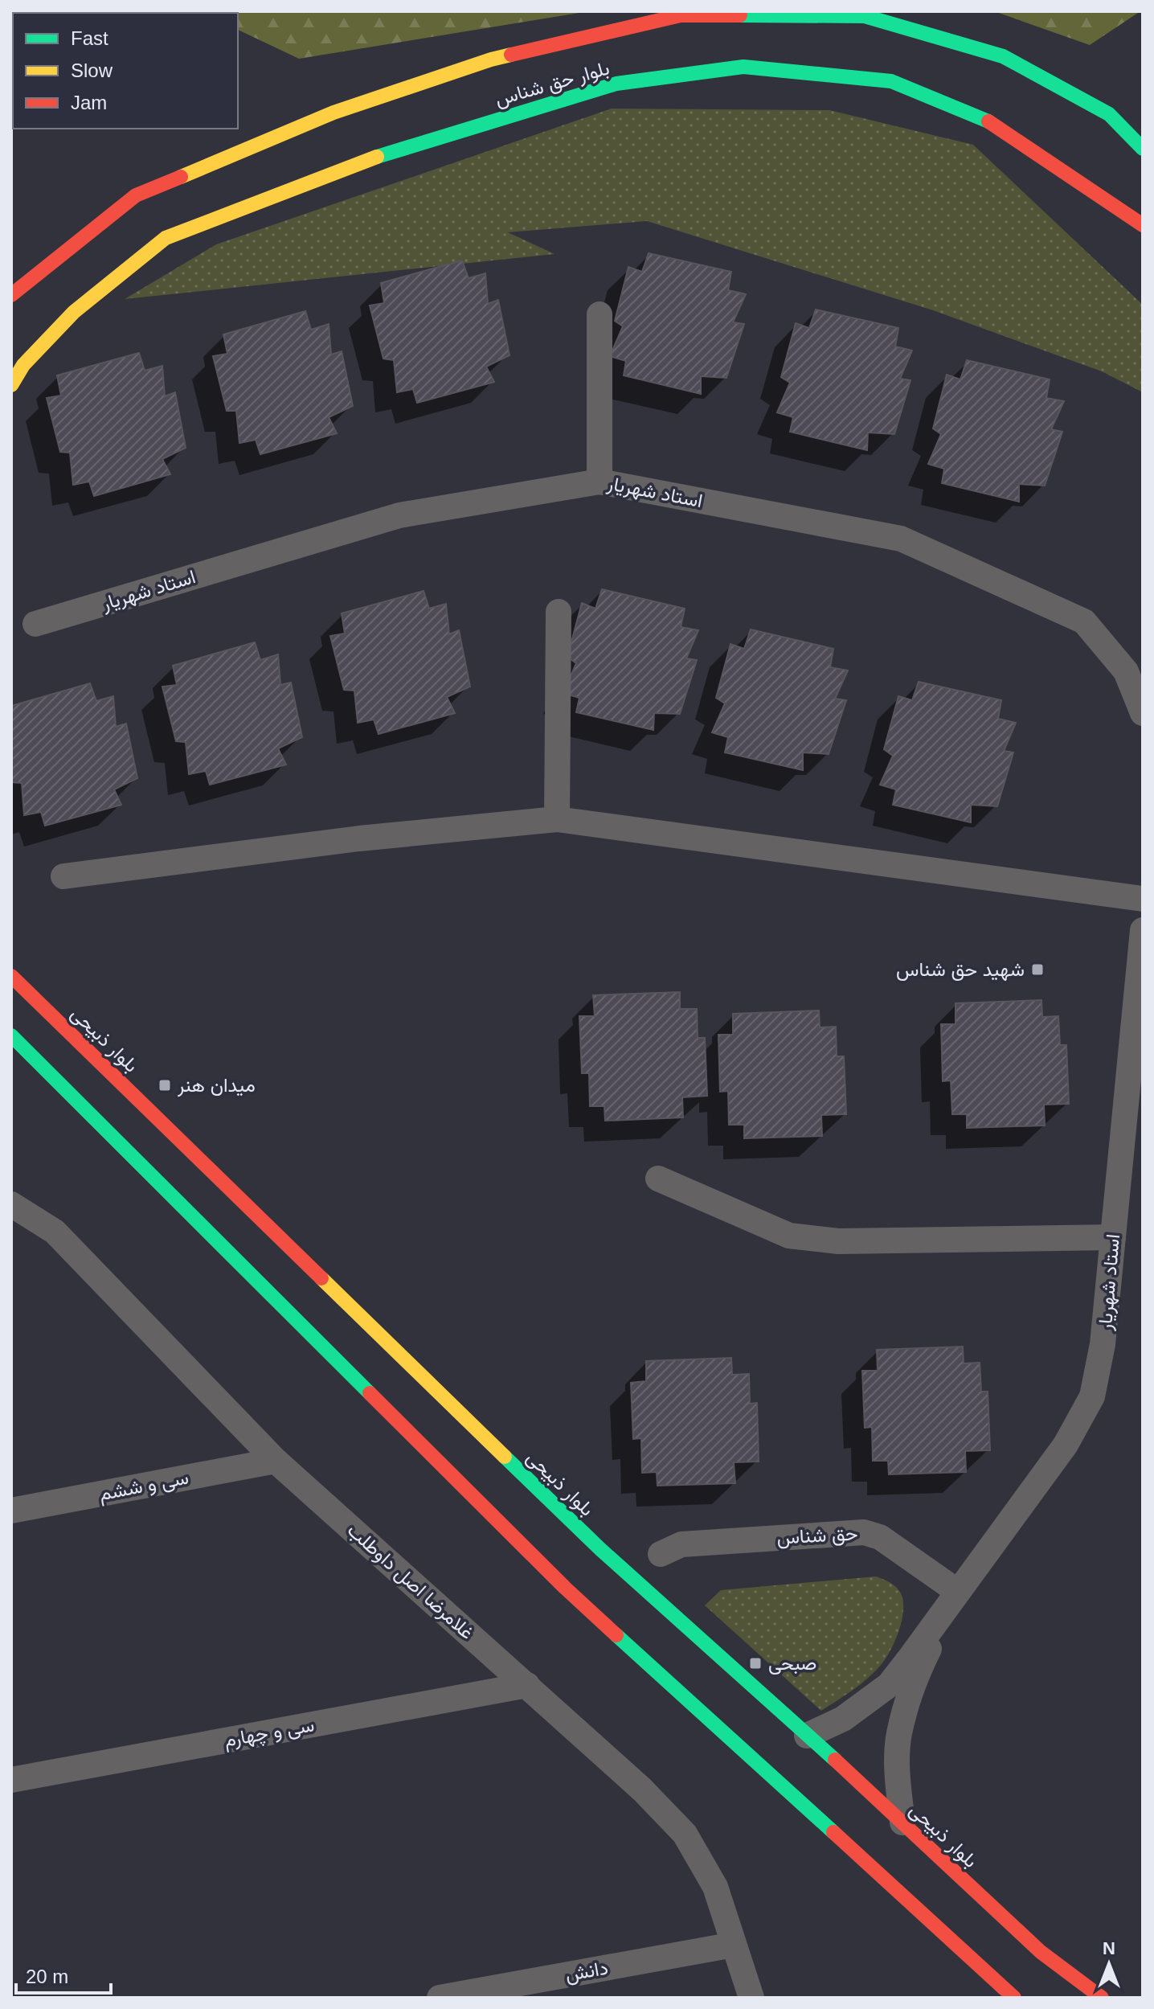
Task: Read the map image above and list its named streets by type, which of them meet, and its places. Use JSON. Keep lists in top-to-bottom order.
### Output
{
  "streets": {
    "main road": ["بلوار حق شناس", "بلوار ذبیحی"],
    "street": [
      "استاد شهریار",
      "سی و ششم",
      "حق شناس",
      "غلامرضا اصل داوطلب",
      "سی و چهارم",
      "دانش"
    ]
  },
  "crossings": [
    ["استاد شهریار", "بلوار ذبیحی"],
    ["استاد شهریار", "حق شناس"],
    ["سی و ششم", "غلامرضا اصل داوطلب"],
    ["غلامرضا اصل داوطلب", "سی و چهارم"],
    ["غلامرضا اصل داوطلب", "دانش"]
  ],
  "places": {
    "transit": ["شهید حق شناس", "میدان هنر", "صبحی"]
  },
  "legend": ["Fast", "Slow", "Jam"],
  "scale_bar": "20 m",
  "north": "top"
}
